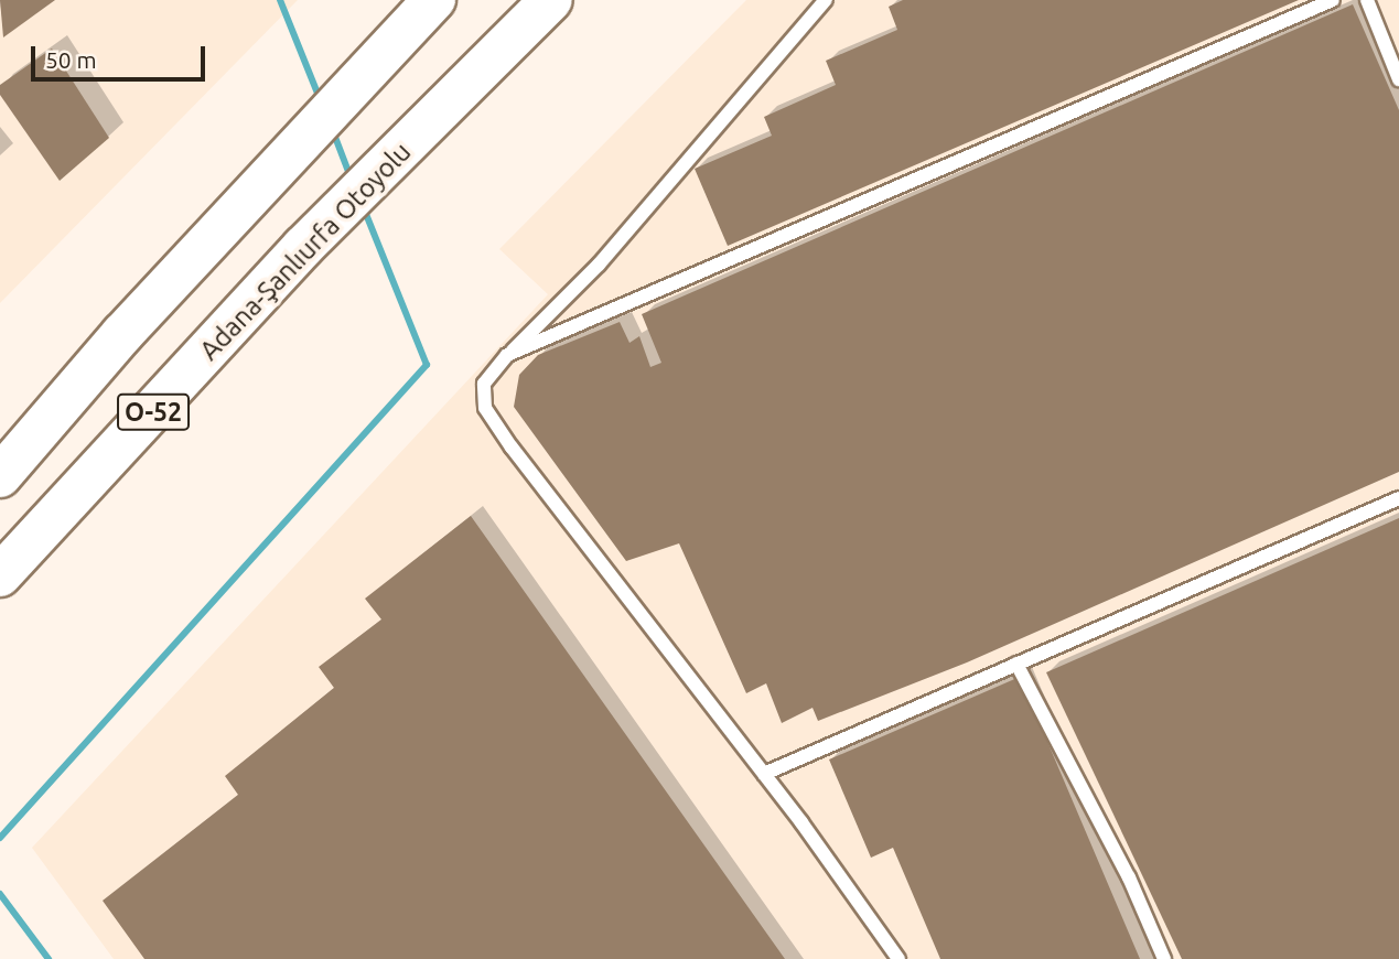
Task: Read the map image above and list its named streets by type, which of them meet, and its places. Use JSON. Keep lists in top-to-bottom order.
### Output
{
  "streets": {
    "highway": ["Adana-Şanlıurfa Otoyolu", "O-52"]
  },
  "scale_bar": "50 m"
}
